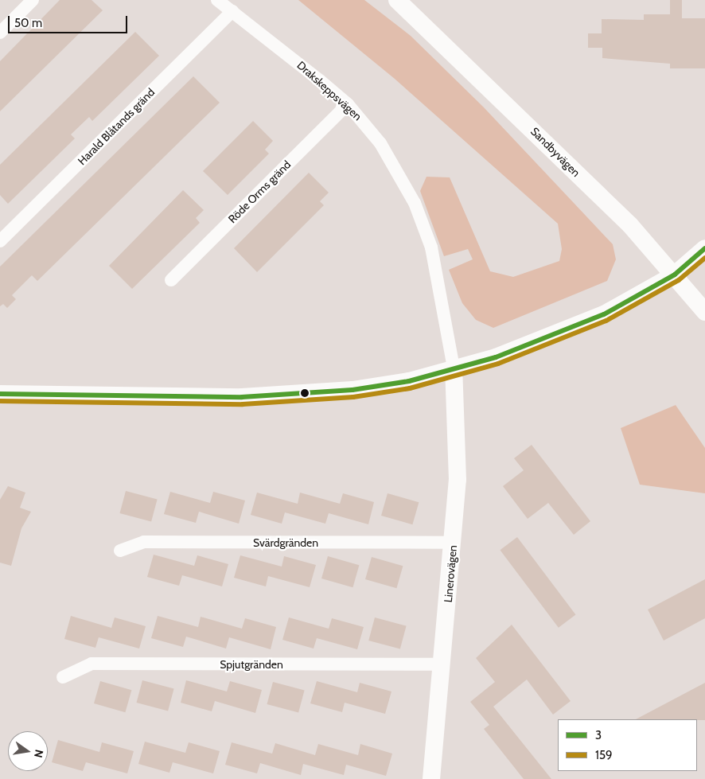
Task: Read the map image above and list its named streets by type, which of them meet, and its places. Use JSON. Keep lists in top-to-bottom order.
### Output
{
  "streets": {
    "street": [
      "Drakskeppsvägen",
      "Harald Blåtands gränd",
      "Sandbyvägen",
      "Röde Orms gränd",
      "Svärdgränden",
      "Linerovägen",
      "Spjutgränden"
    ]
  },
  "crossings": [
    ["Drakskeppsvägen", "Harald Blåtands gränd"],
    ["Drakskeppsvägen", "Röde Orms gränd"],
    ["Drakskeppsvägen", "Linerovägen"],
    ["Svärdgränden", "Linerovägen"],
    ["Linerovägen", "Spjutgränden"]
  ],
  "lines": ["transit line 3", "transit line 159"],
  "legend": ["3", "159"],
  "scale_bar": "50 m",
  "north": "right"
}
